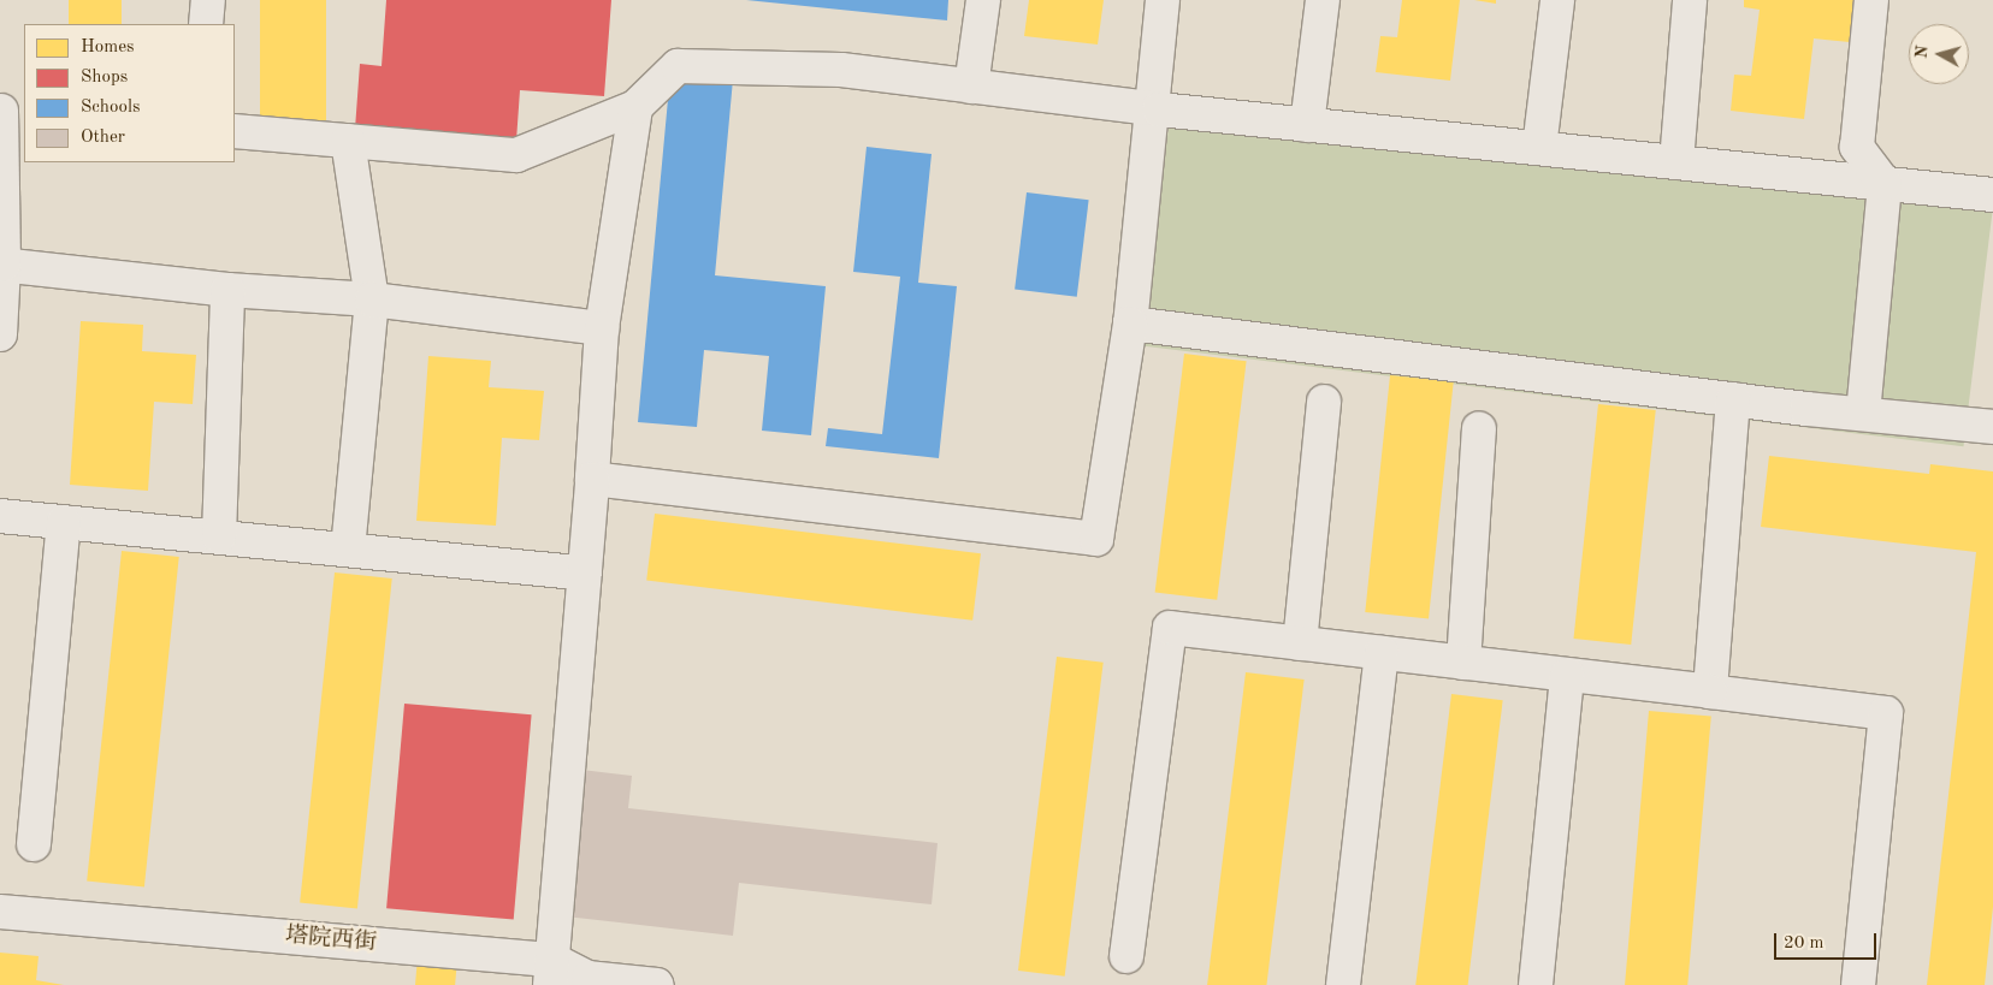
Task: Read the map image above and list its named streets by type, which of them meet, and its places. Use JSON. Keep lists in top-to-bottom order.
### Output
{
  "streets": {
    "street": ["塔院西街"]
  },
  "legend": [
    "Homes",
    "Shops",
    "Schools",
    "Other"
  ],
  "scale_bar": "20 m",
  "north": "left"
}
